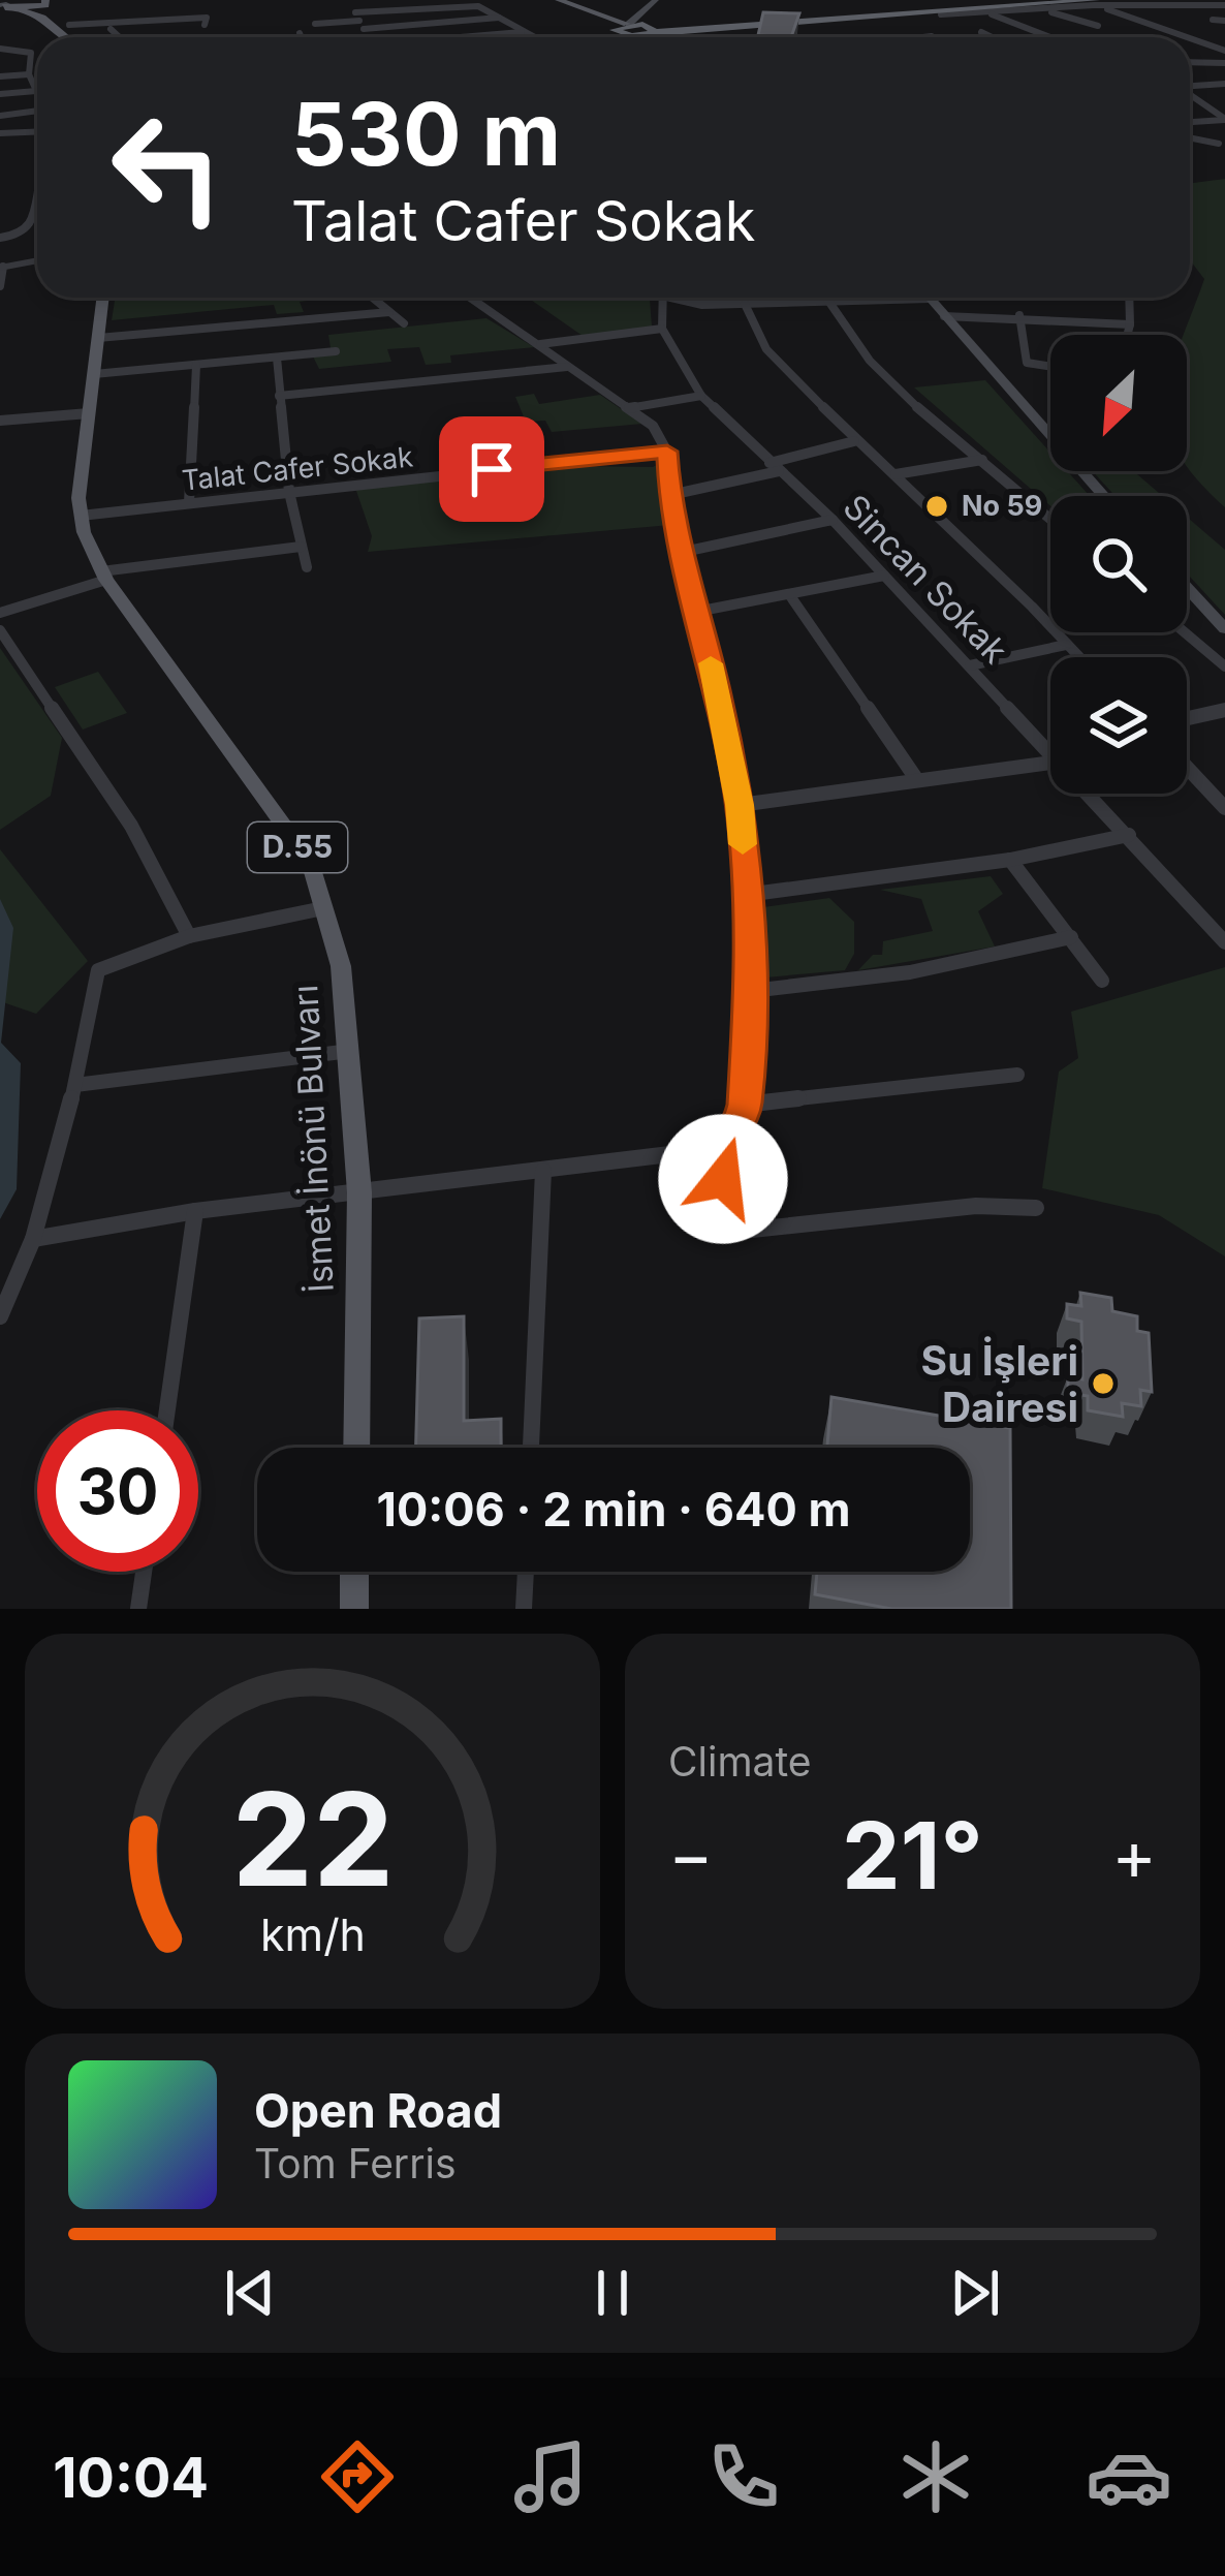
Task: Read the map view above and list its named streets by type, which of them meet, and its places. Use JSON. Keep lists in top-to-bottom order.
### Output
{
  "streets": {
    "main road": ["D.55", "İsmet İnönü Bulvarı"],
    "street": ["Talat Cafer Sokak", "Sincan Sokak"]
  },
  "crossings": [
    ["Talat Cafer Sokak", "İsmet İnönü Bulvarı"]
  ],
  "places": ["No 59", "Su İşleri Dairesi"],
  "north": "bottom left",
  "page": {
    "turn": ["530 m", "Talat Cafer Sokak"],
    "limit": "30",
    "trip": "10:06 · 2 min · 640 m",
    "tile": "Climate",
    "heat": ["−", "21°", "+"],
    "song": ["Open Road", "Tom Ferris"],
    "tabs": "10:04",
    "gauge": ["22", "km/h"]
  }
}
